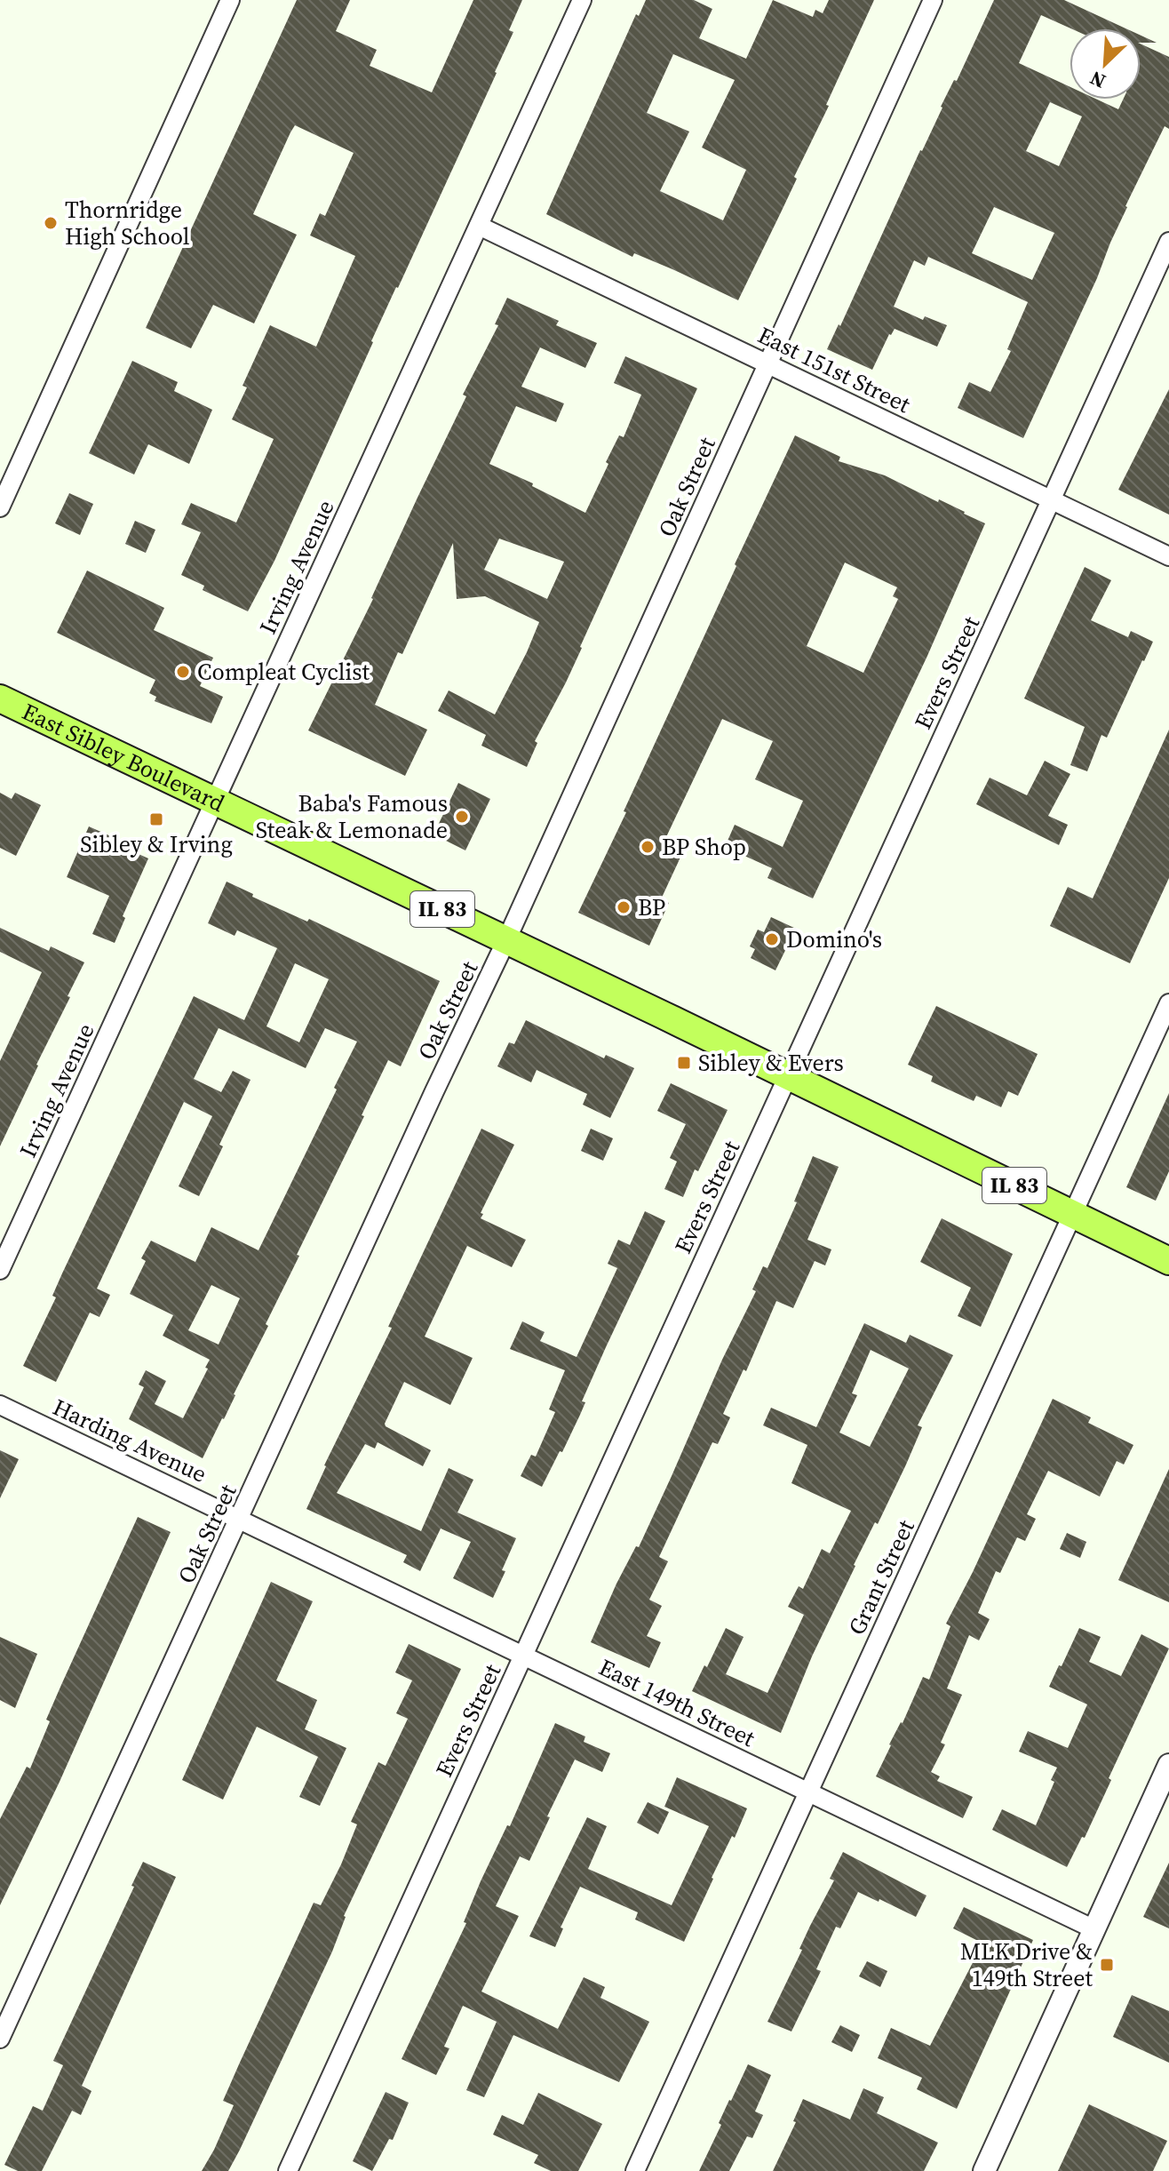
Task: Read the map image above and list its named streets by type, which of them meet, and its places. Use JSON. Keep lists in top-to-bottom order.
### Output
{
  "streets": {
    "main road": ["East Sibley Boulevard", "IL 83"],
    "street": [
      "East 151st Street",
      "Oak Street",
      "Irving Avenue",
      "Evers Street",
      "Harding Avenue",
      "Grant Street",
      "East 149th Street"
    ]
  },
  "crossings": [
    ["East 151st Street", "Oak Street"],
    ["East 151st Street", "Irving Avenue"],
    ["East 151st Street", "Evers Street"],
    ["Oak Street", "East Sibley Boulevard"],
    ["Oak Street", "Harding Avenue"],
    ["Oak Street", "East 149th Street"],
    ["Irving Avenue", "East Sibley Boulevard"],
    ["Evers Street", "East Sibley Boulevard"],
    ["Evers Street", "East 149th Street"],
    ["East Sibley Boulevard", "Grant Street"],
    ["Harding Avenue", "East 149th Street"],
    ["Grant Street", "East 149th Street"]
  ],
  "places": {
    "other": [
      "Thornridge High School",
      "Compleat Cyclist",
      "Baba's Famous Steak & Lemonade",
      "BP Shop",
      "BP",
      "Domino's"
    ],
    "transit": ["Sibley & Irving", "Sibley & Evers", "MLK Drive & 149th Street"]
  },
  "north": "bottom left"
}
